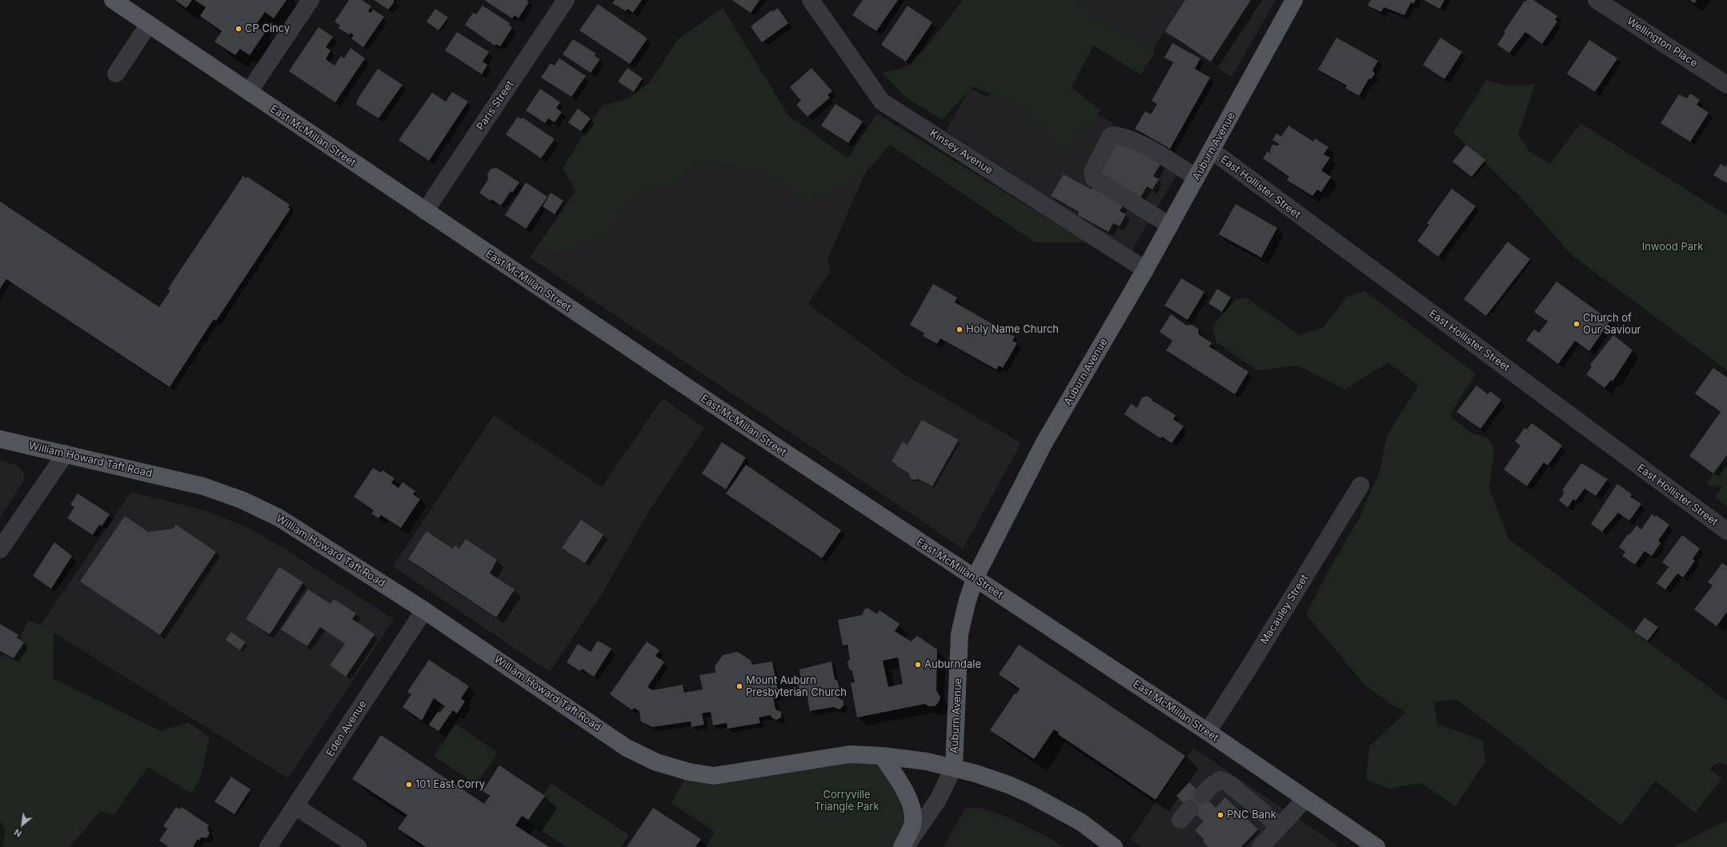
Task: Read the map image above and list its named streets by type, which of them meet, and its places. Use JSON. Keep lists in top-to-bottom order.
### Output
{
  "streets": {
    "main road": ["East McMillan Street", "Auburn Avenue", "William Howard Taft Road"],
    "street": [
      "Wellington Place",
      "Paris Street",
      "Kinsey Avenue",
      "East Hollister Street",
      "Macauley Street",
      "Eden Avenue"
    ]
  },
  "crossings": [
    ["Paris Street", "East McMillan Street"],
    ["East McMillan Street", "Auburn Avenue"],
    ["East McMillan Street", "Macauley Street"],
    ["Auburn Avenue", "Kinsey Avenue"],
    ["Auburn Avenue", "East Hollister Street"],
    ["Auburn Avenue", "William Howard Taft Road"],
    ["William Howard Taft Road", "Eden Avenue"]
  ],
  "parks": ["Inwood Park", "Corryville Triangle Park"],
  "places": [
    "CP Cincy",
    "Church of Our Saviour",
    "Holy Name Church",
    "Auburndale",
    "Mount Auburn Presbyterian Church",
    "101 East Corry",
    "PNC Bank"
  ],
  "north": "bottom left"
}
